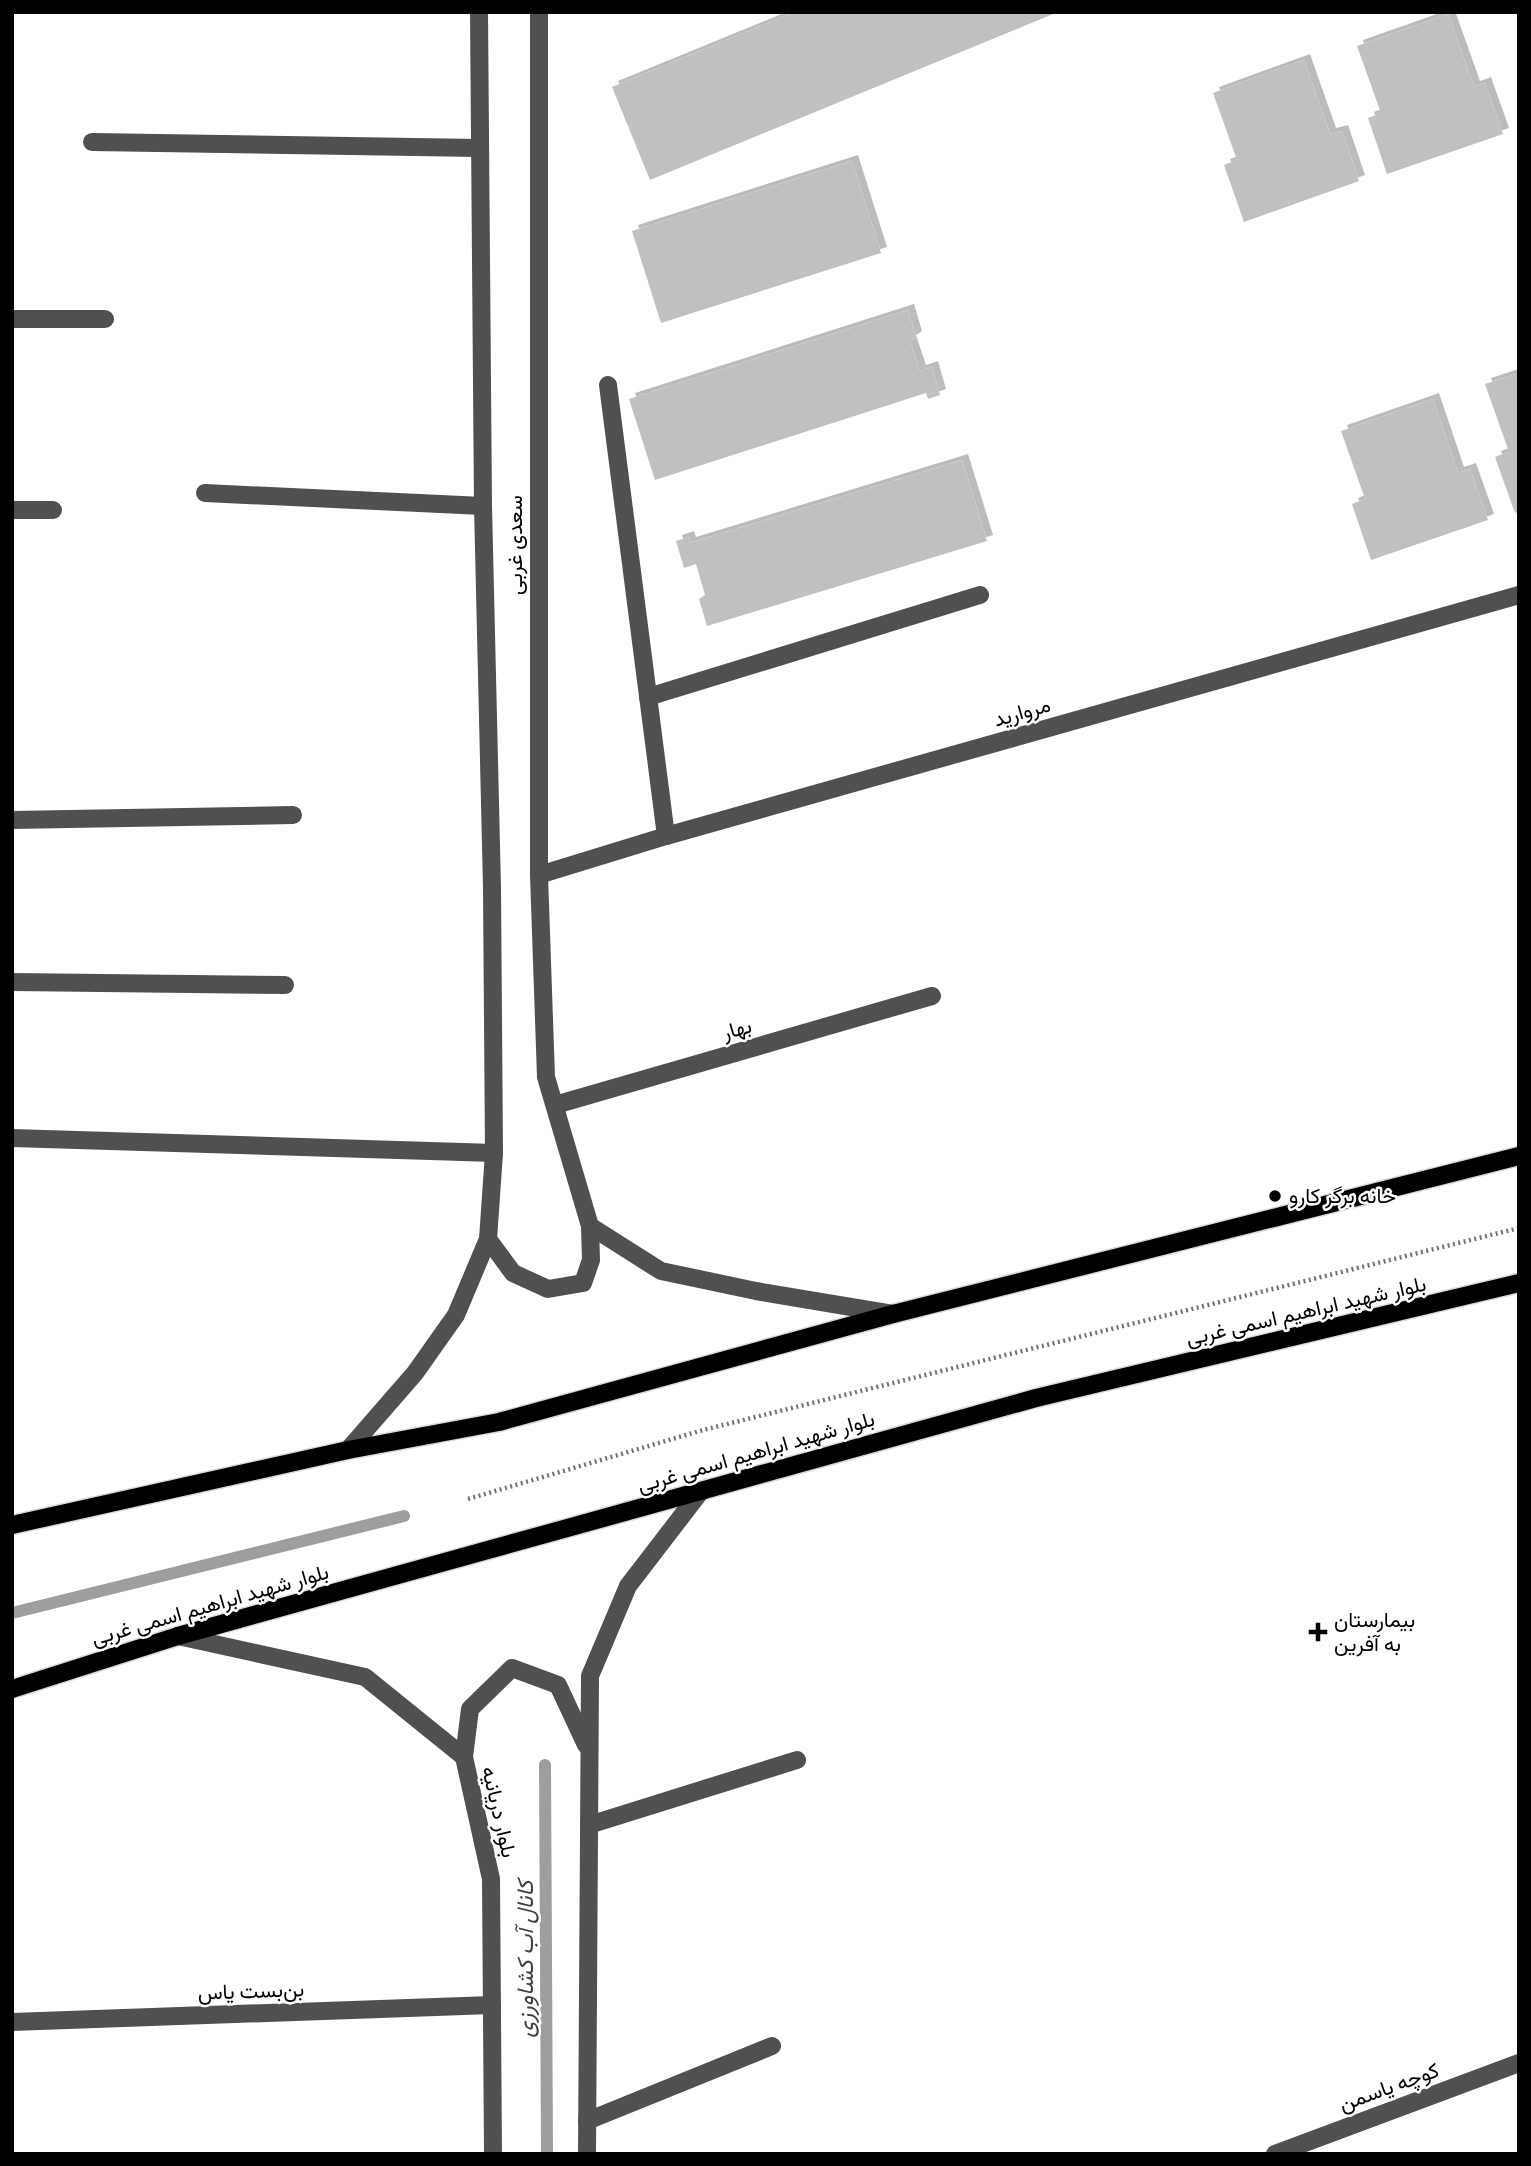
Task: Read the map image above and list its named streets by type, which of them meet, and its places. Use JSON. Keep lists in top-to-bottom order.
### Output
{
  "streets": {
    "main road": ["بلوار شهید ابراهیم اسمی غربی"],
    "street": [
      "سعدی غربی",
      "مروارید",
      "بهار",
      "بلوار دریانیه",
      "بن‌بست یاس",
      "کوچه یاسمن"
    ]
  },
  "crossings": [
    ["سعدی غربی", "مروارید"],
    ["سعدی غربی", "بهار"],
    ["بلوار شهید ابراهیم اسمی غربی", "بلوار دریانیه"],
    ["بلوار دریانیه", "بن‌بست یاس"]
  ],
  "water": ["کانال آب کشاورزی"],
  "places": {
    "other": ["خانه برگر کارو"],
    "health": ["بیمارستان به آفرین"]
  }
}
